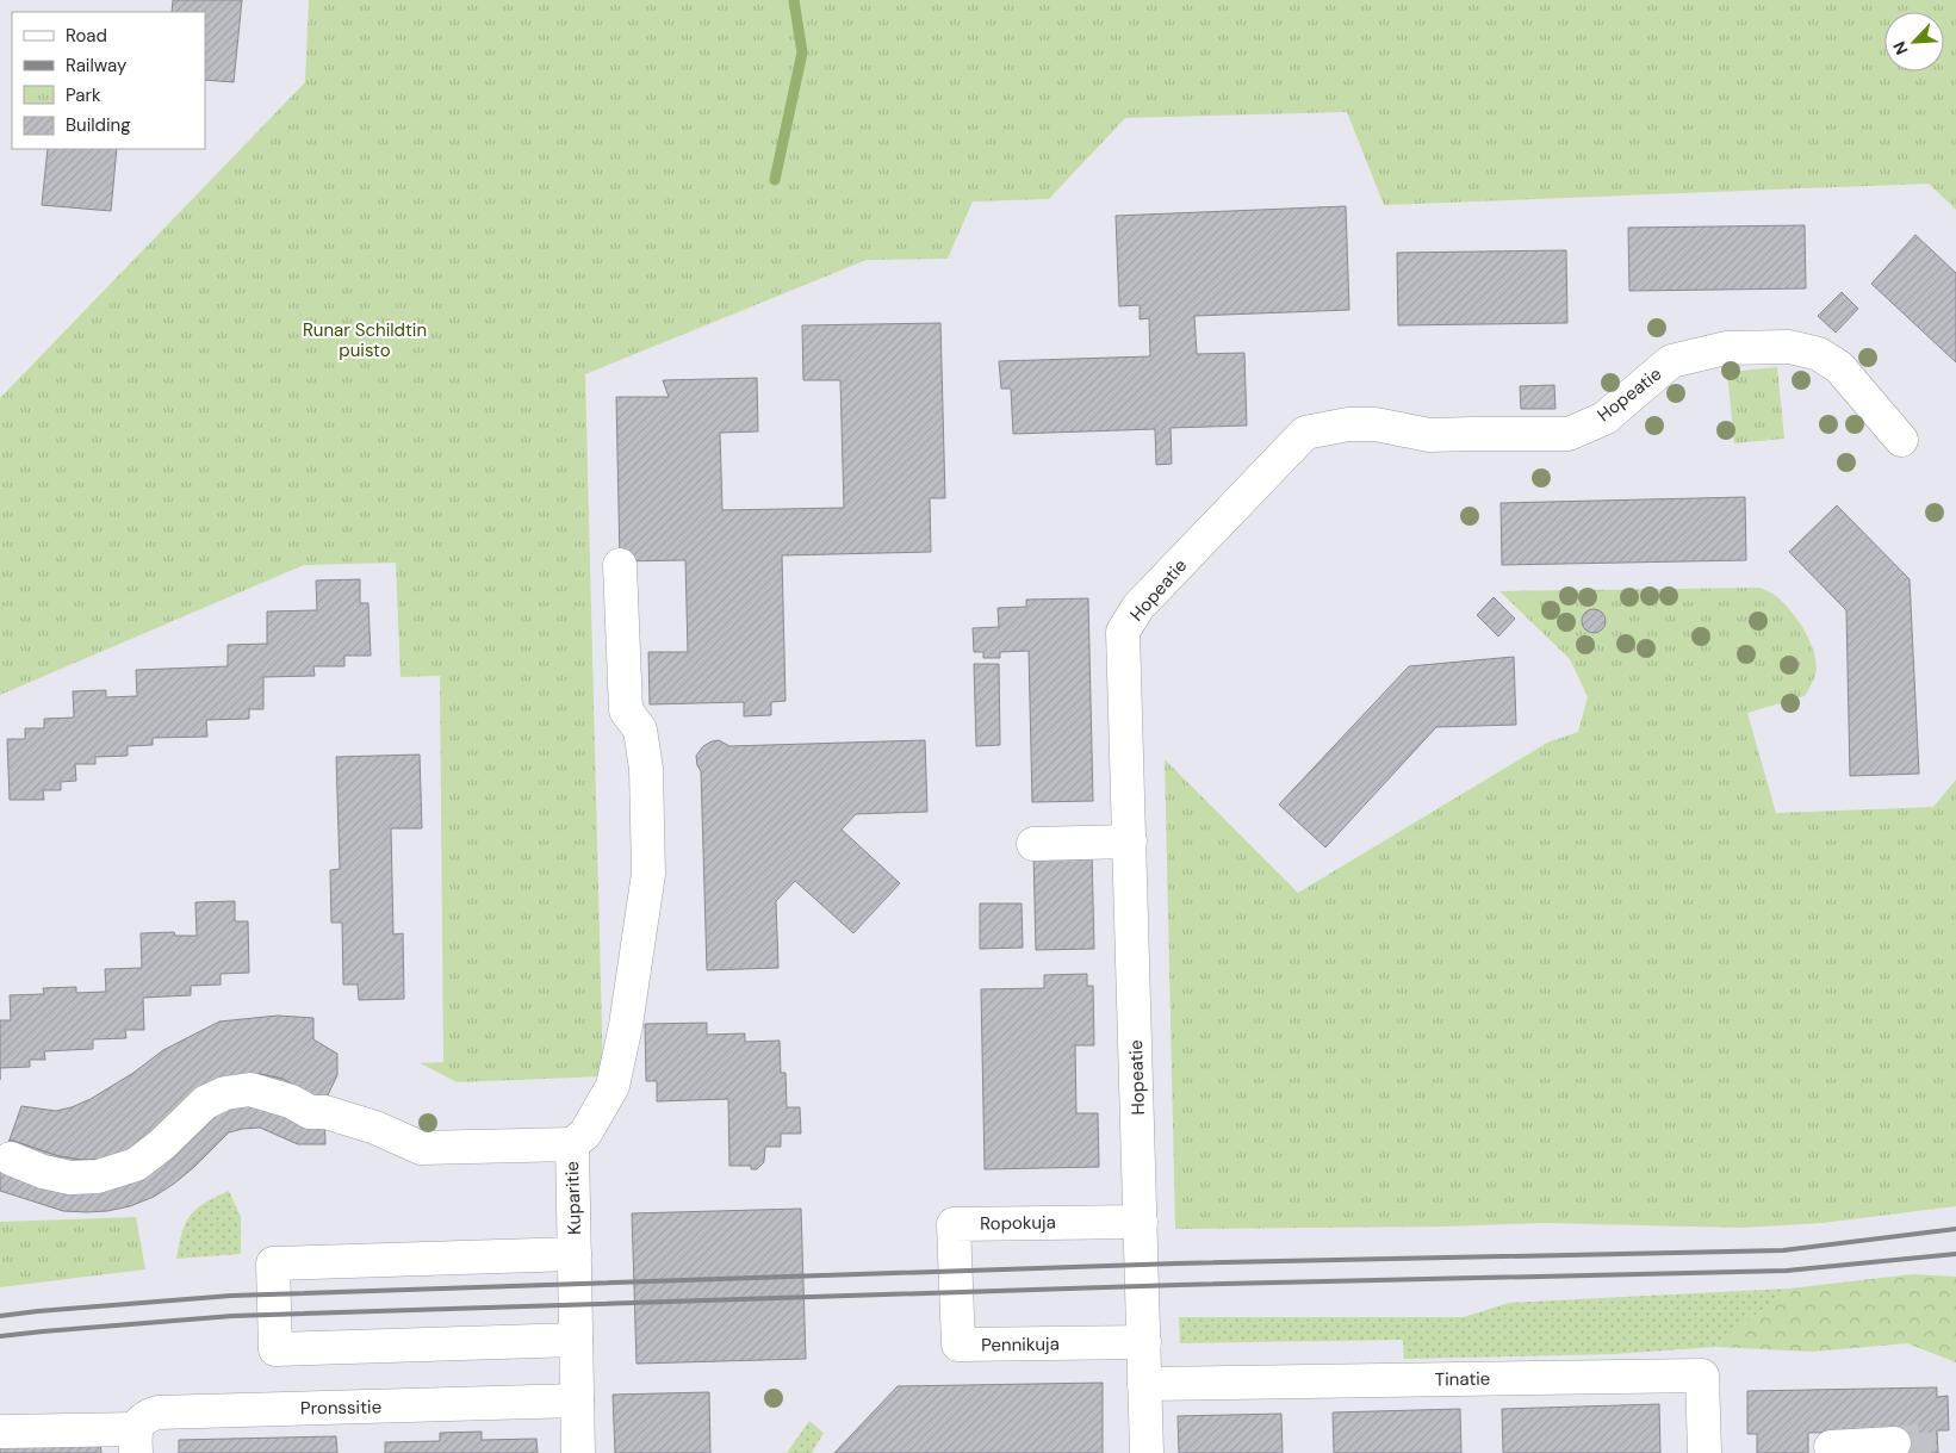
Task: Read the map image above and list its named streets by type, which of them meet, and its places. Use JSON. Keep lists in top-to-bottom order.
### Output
{
  "streets": {
    "street": [
      "Hopeatie",
      "Kuparitie",
      "Ropokuja",
      "Pennikuja",
      "Tinatie",
      "Pronssitie"
    ]
  },
  "crossings": [
    ["Hopeatie", "Ropokuja"],
    ["Hopeatie", "Pennikuja"],
    ["Hopeatie", "Tinatie"],
    ["Kuparitie", "Pronssitie"],
    ["Ropokuja", "Pennikuja"]
  ],
  "parks": ["Runar Schildtin puisto"],
  "legend": [
    "Road",
    "Railway",
    "Park",
    "Building"
  ],
  "north": "bottom left"
}
